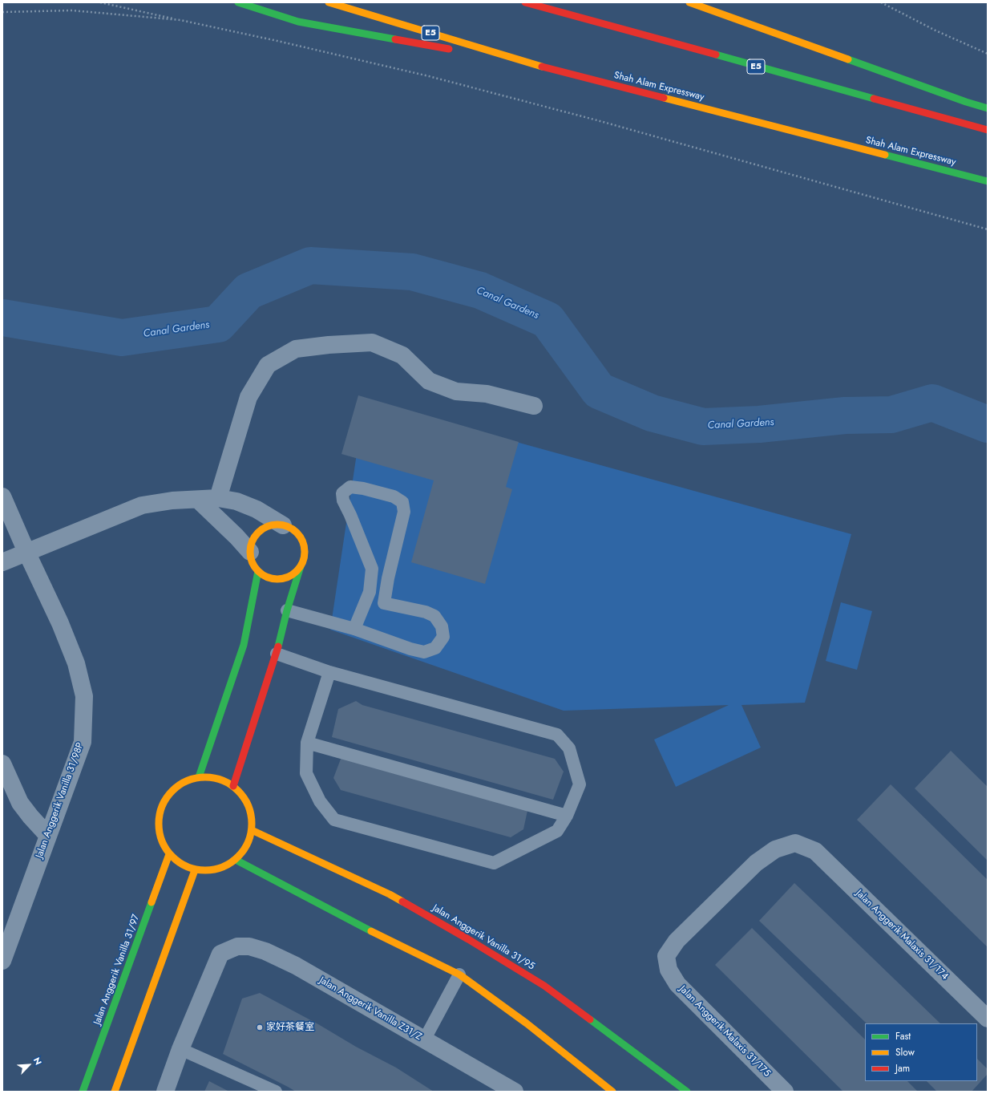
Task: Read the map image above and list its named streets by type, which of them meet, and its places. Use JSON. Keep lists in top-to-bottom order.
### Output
{
  "streets": {
    "main road": [
      "E5",
      "Shah Alam Expressway",
      "Jalan Anggerik Vanilla 31/95",
      "Jalan Anggerik Vanilla 31/97"
    ],
    "street": [
      "Jalan Anggerik Vanilla 31/98P",
      "Jalan Anggerik Malaxis 31/174",
      "Jalan Anggerik Vanilla Z31/Z",
      "Jalan Anggerik Malaxis 31/175"
    ]
  },
  "crossings": [
    ["Jalan Anggerik Malaxis 31/174", "Jalan Anggerik Malaxis 31/175"],
    ["Jalan Anggerik Vanilla 31/95", "Jalan Anggerik Vanilla 31/97"]
  ],
  "water": ["Canal Gardens"],
  "places": ["家好茶餐室"],
  "legend": ["Fast", "Slow", "Jam"],
  "north": "top right"
}
